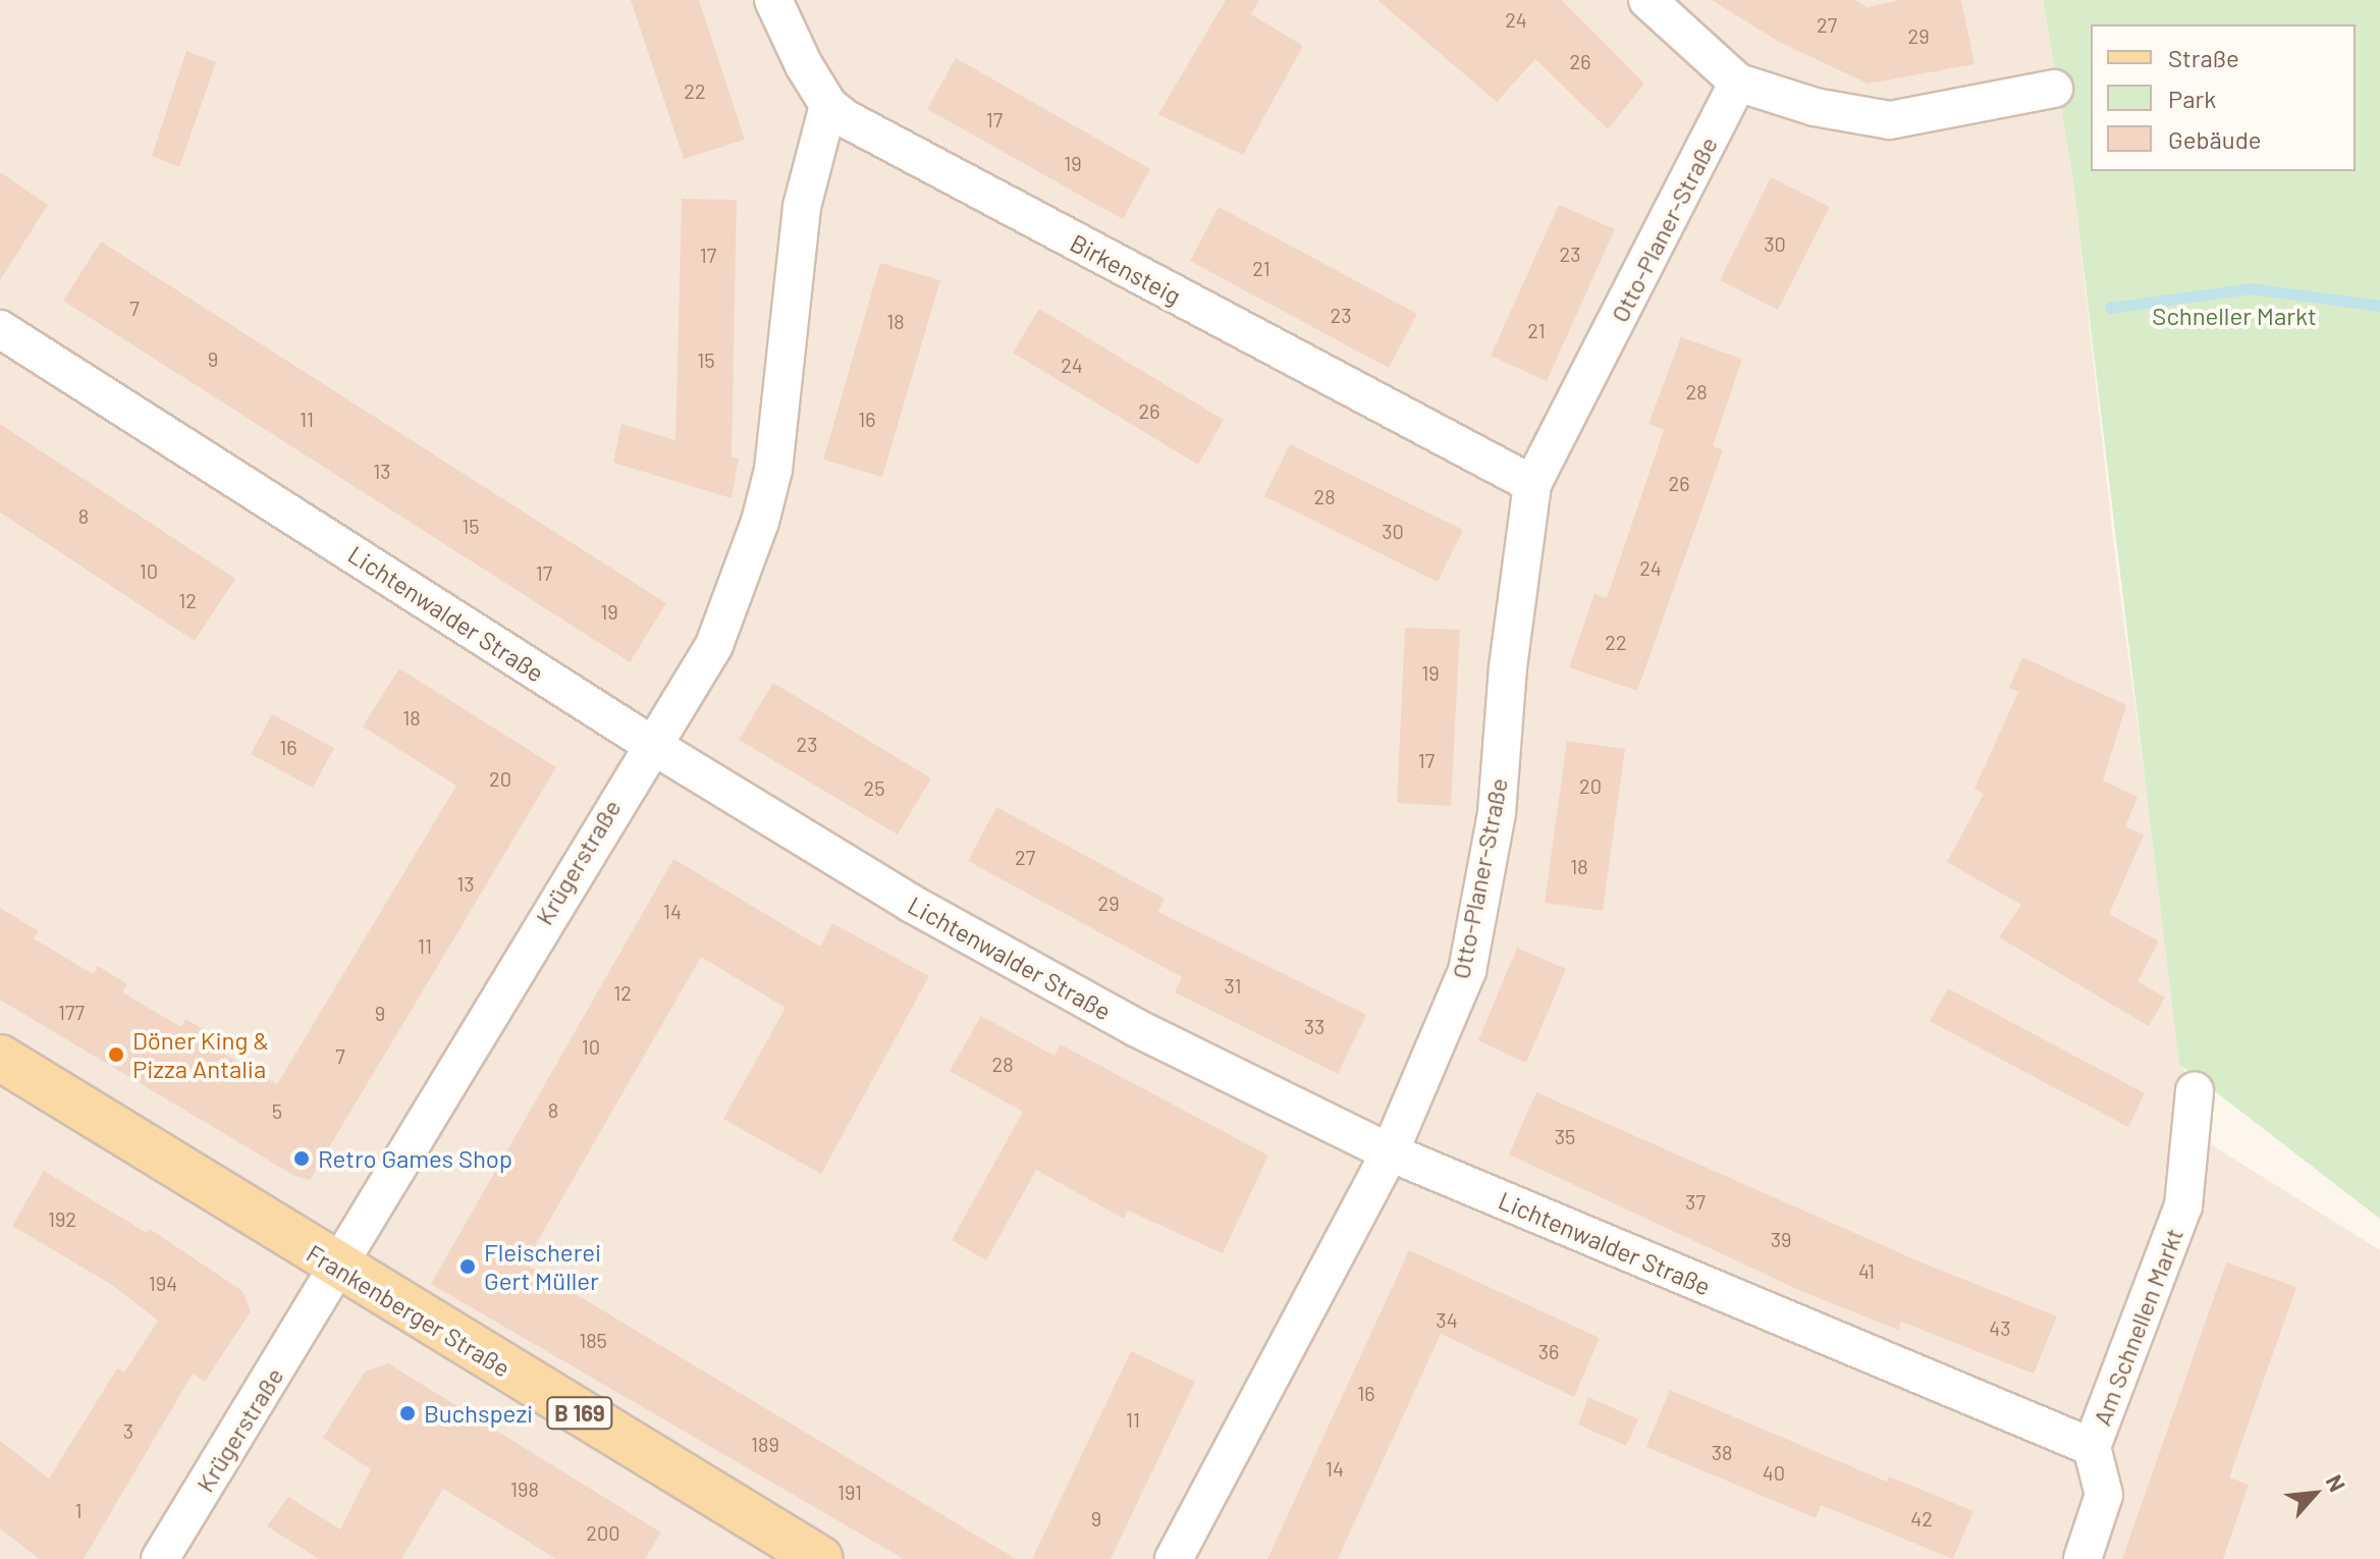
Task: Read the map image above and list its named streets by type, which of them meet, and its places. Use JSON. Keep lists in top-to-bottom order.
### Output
{
  "streets": {
    "main road": ["Frankenberger Straße", "B 169"],
    "street": [
      "Otto-Planer-Straße",
      "Birkensteig",
      "Lichtenwalder Straße",
      "Krügerstraße",
      "Am Schnellen Markt"
    ]
  },
  "crossings": [
    ["Otto-Planer-Straße", "Birkensteig"],
    ["Otto-Planer-Straße", "Lichtenwalder Straße"],
    ["Birkensteig", "Krügerstraße"],
    ["Lichtenwalder Straße", "Krügerstraße"],
    ["Lichtenwalder Straße", "Am Schnellen Markt"],
    ["Krügerstraße", "Frankenberger Straße"]
  ],
  "parks": ["Schneller Markt"],
  "places": [
    "Döner King & Pizza Antalia",
    "Retro Games Shop",
    "Fleischerei Gert Müller",
    "Buchspezi"
  ],
  "house_numbers": [
    "24",
    "27",
    "29",
    "26",
    "22",
    "17",
    "19",
    "30",
    "23",
    "17",
    "21",
    "7",
    "23",
    "18",
    "21",
    "9",
    "15",
    "24",
    "28",
    "26",
    "11",
    "16",
    "13",
    "26",
    "28",
    "8",
    "15",
    "30",
    "24",
    "10",
    "17",
    "12",
    "19",
    "22",
    "19",
    "18",
    "23",
    "16",
    "17",
    "20",
    "20",
    "25",
    "27",
    "18",
    "13",
    "29",
    "14",
    "11",
    "31",
    "12",
    "177",
    "9",
    "33",
    "10",
    "7",
    "28",
    "8",
    "5",
    "35",
    "37",
    "192",
    "39",
    "41",
    "194",
    "34",
    "43",
    "185",
    "36",
    "16",
    "11",
    "3",
    "189",
    "38",
    "14",
    "40",
    "198",
    "191",
    "1",
    "9",
    "42",
    "200"
  ],
  "legend": ["Straße", "Park", "Gebäude"],
  "north": "top right"
}
